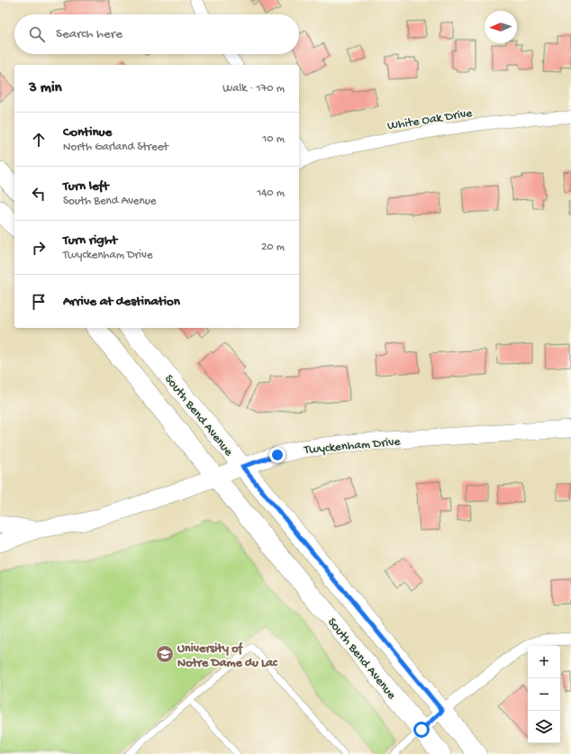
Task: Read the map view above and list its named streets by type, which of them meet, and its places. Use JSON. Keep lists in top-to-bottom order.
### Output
{
  "streets": {
    "main road": ["South Bend Avenue"],
    "street": ["White Oak Drive", "Twyckenham Drive"]
  },
  "crossings": [
    ["South Bend Avenue", "Twyckenham Drive"]
  ],
  "places": {
    "school or university": ["University of Notre Dame du Lac"]
  },
  "north": "left",
  "page": {
    "search": "Search here",
    "heading": ["3 min", "Walk · 170 m"],
    "list": [
      ["Continue", "North Garland Street", "10 m"],
      ["Turn left", "South Bend Avenue", "140 m"],
      ["Turn right", "Twyckenham Drive", "20 m"],
      "Arrive at destination"
    ],
    "map_buttons": ["+", "−"]
  }
}
